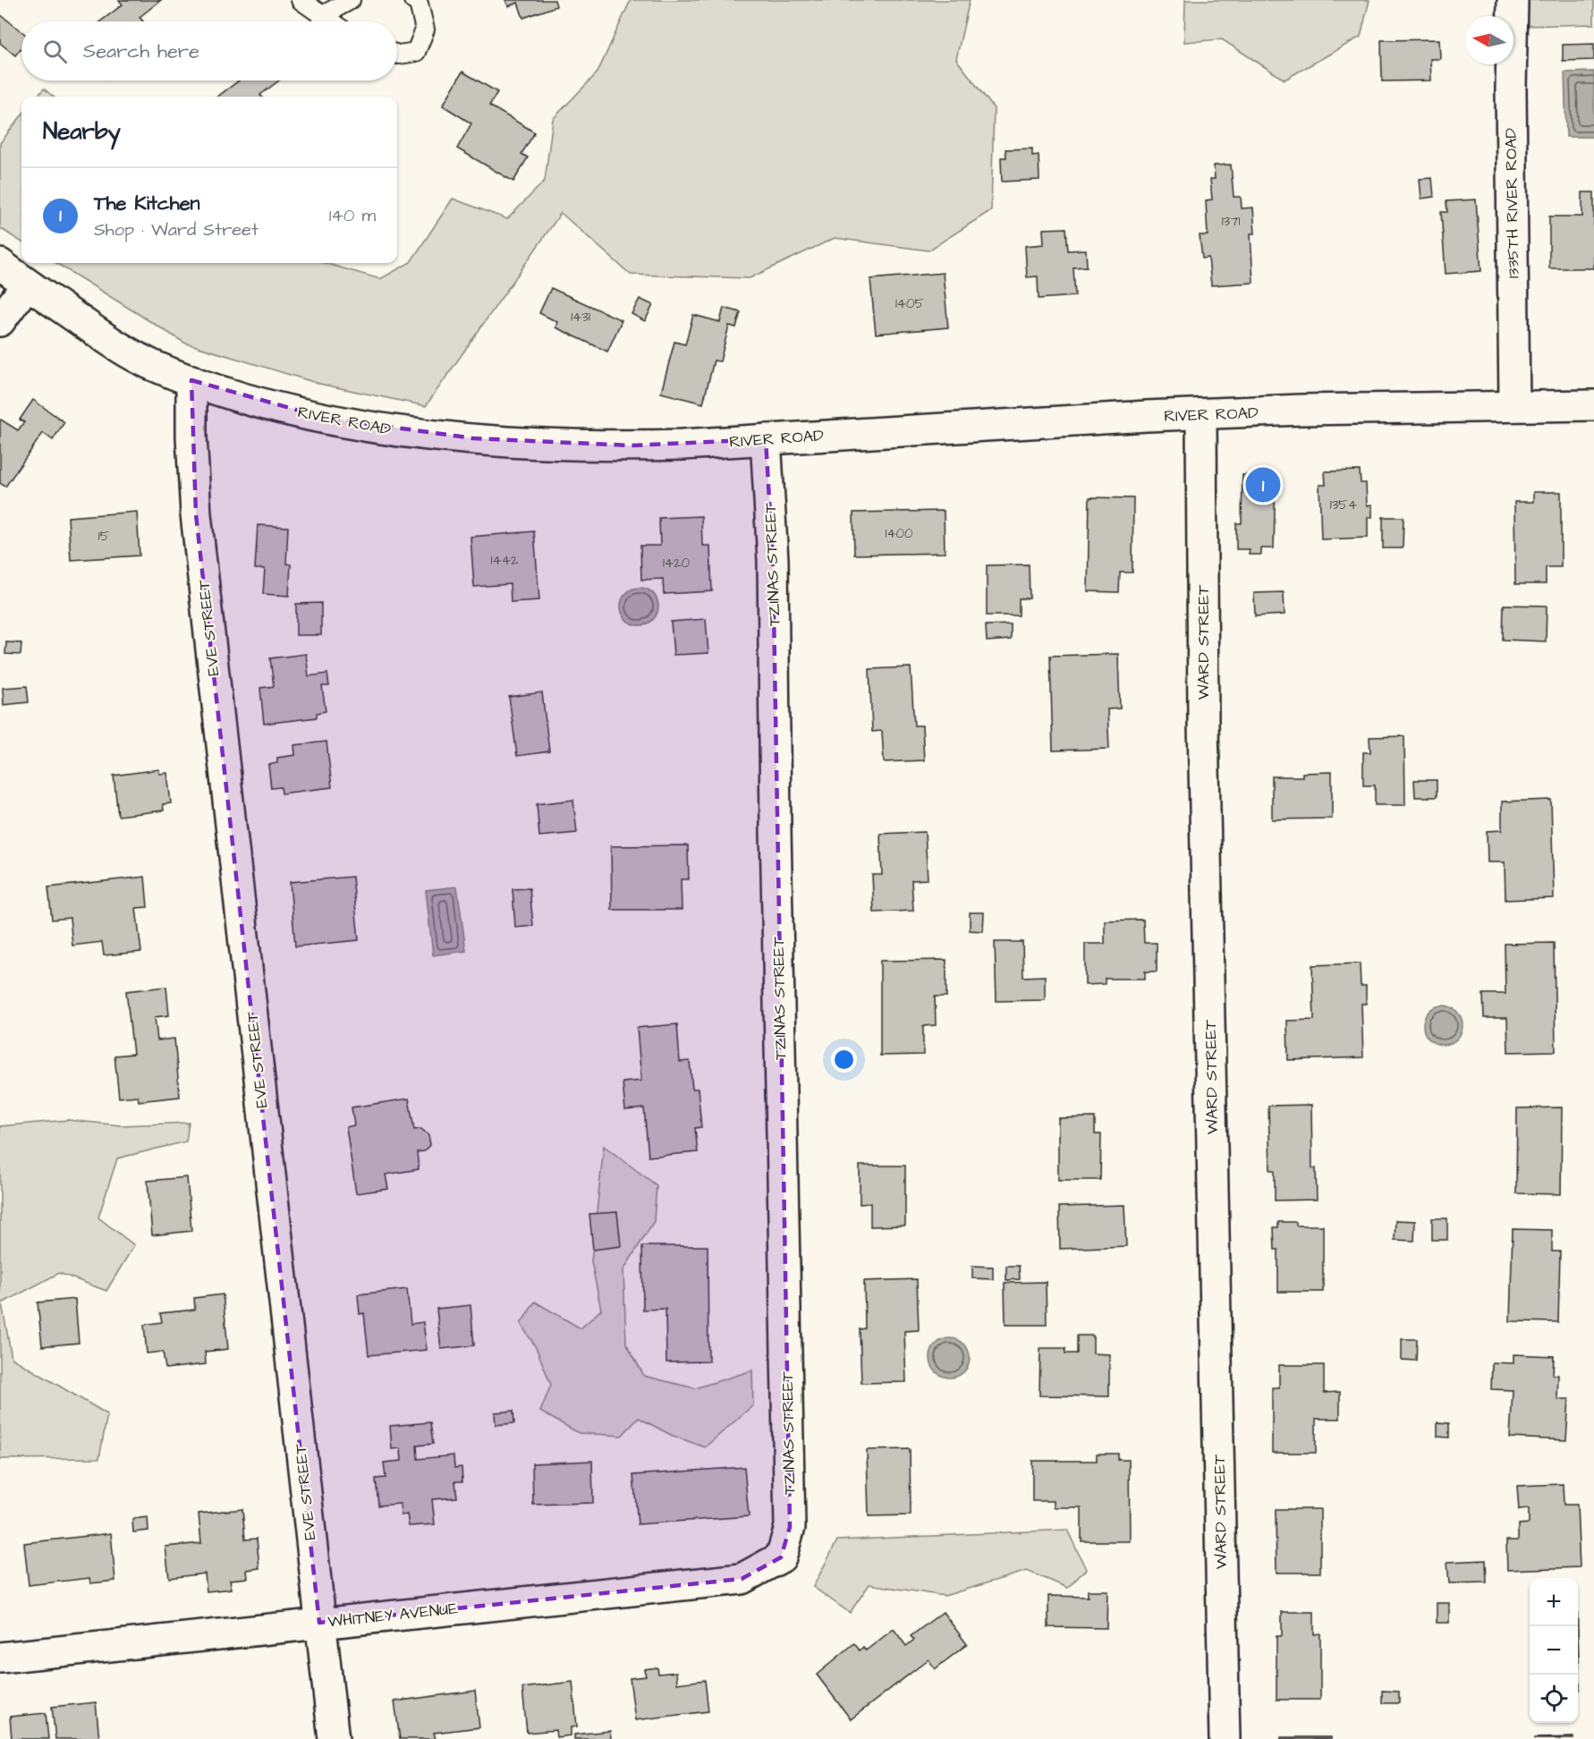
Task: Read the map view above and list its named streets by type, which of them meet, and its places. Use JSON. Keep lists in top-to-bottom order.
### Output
{
  "streets": {
    "street": [
      "1335TH RIVER ROAD",
      "RIVER ROAD",
      "TZINAS STREET",
      "EVE STREET",
      "WARD STREET",
      "WHITNEY AVENUE"
    ]
  },
  "crossings": [
    ["1335TH RIVER ROAD", "RIVER ROAD"],
    ["RIVER ROAD", "TZINAS STREET"],
    ["RIVER ROAD", "EVE STREET"],
    ["RIVER ROAD", "WARD STREET"],
    ["TZINAS STREET", "WHITNEY AVENUE"],
    ["EVE STREET", "WHITNEY AVENUE"]
  ],
  "house_numbers": [
    "1371",
    "1405",
    "1431",
    "1354",
    "1400",
    "15",
    "1442",
    "1420"
  ],
  "north": "left",
  "page": {
    "search": "Search here",
    "heading": "Nearby",
    "list": [
      {
        "mark": "1",
        "name": "The Kitchen",
        "note": "Shop · Ward Street",
        "value": "140 m"
      }
    ],
    "pins": "1",
    "map_buttons": ["+", "−"]
  }
}
